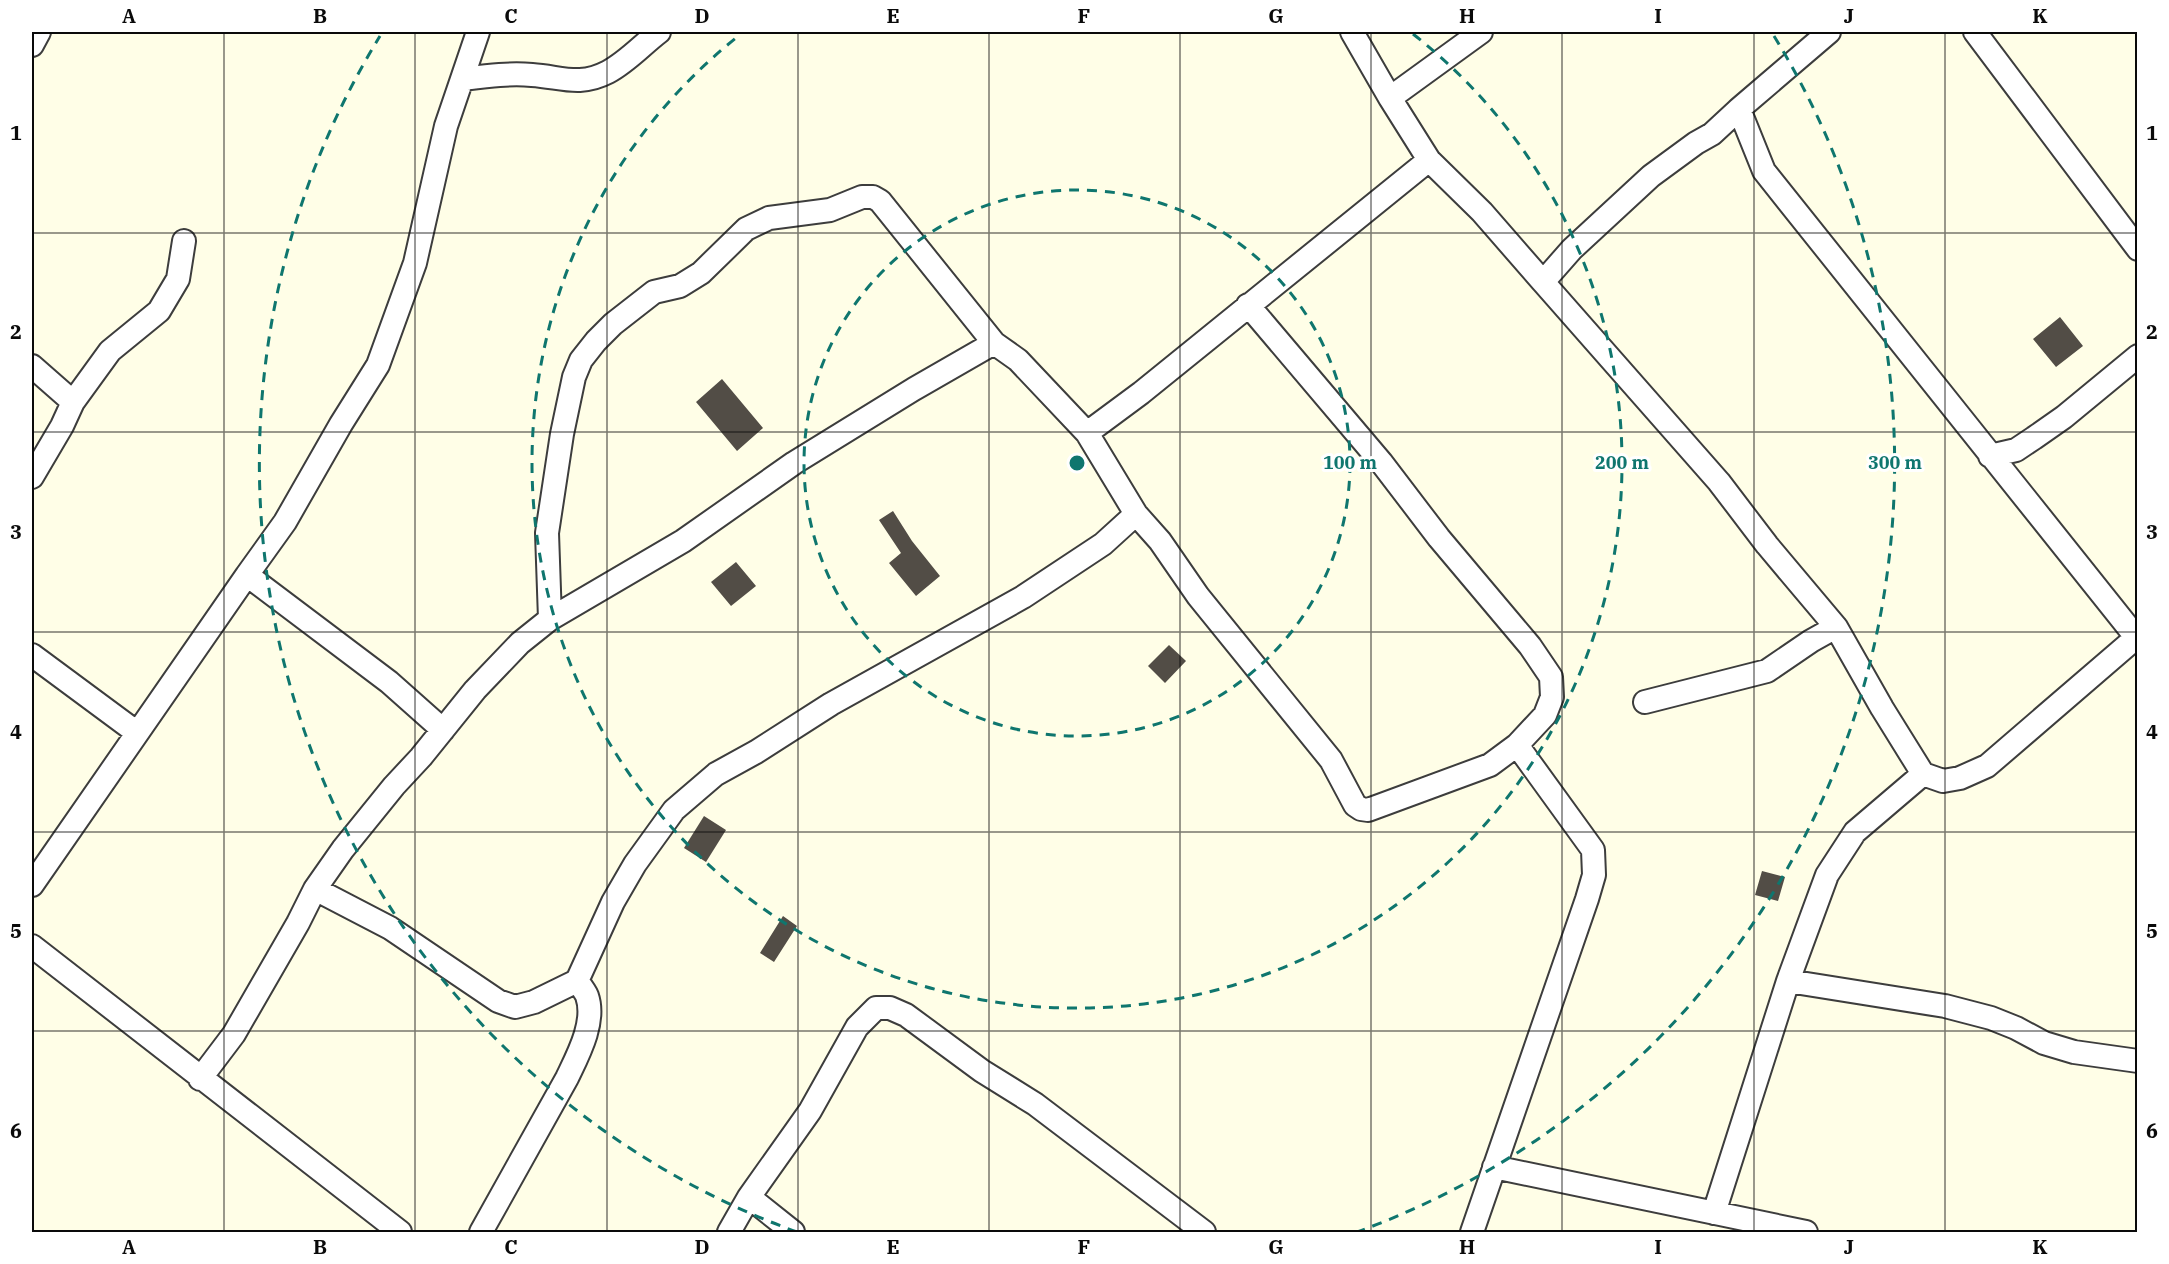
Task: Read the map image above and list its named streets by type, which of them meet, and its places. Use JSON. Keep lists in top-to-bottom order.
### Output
{
  "grid": {
    "columns": [
      "A",
      "B",
      "C",
      "D",
      "E",
      "F",
      "G",
      "H",
      "I",
      "J",
      "K"
    ],
    "rows": [
      "1",
      "2",
      "3",
      "4",
      "5",
      "6"
    ]
  },
  "rings": ["100 m", "200 m", "300 m"]
}
